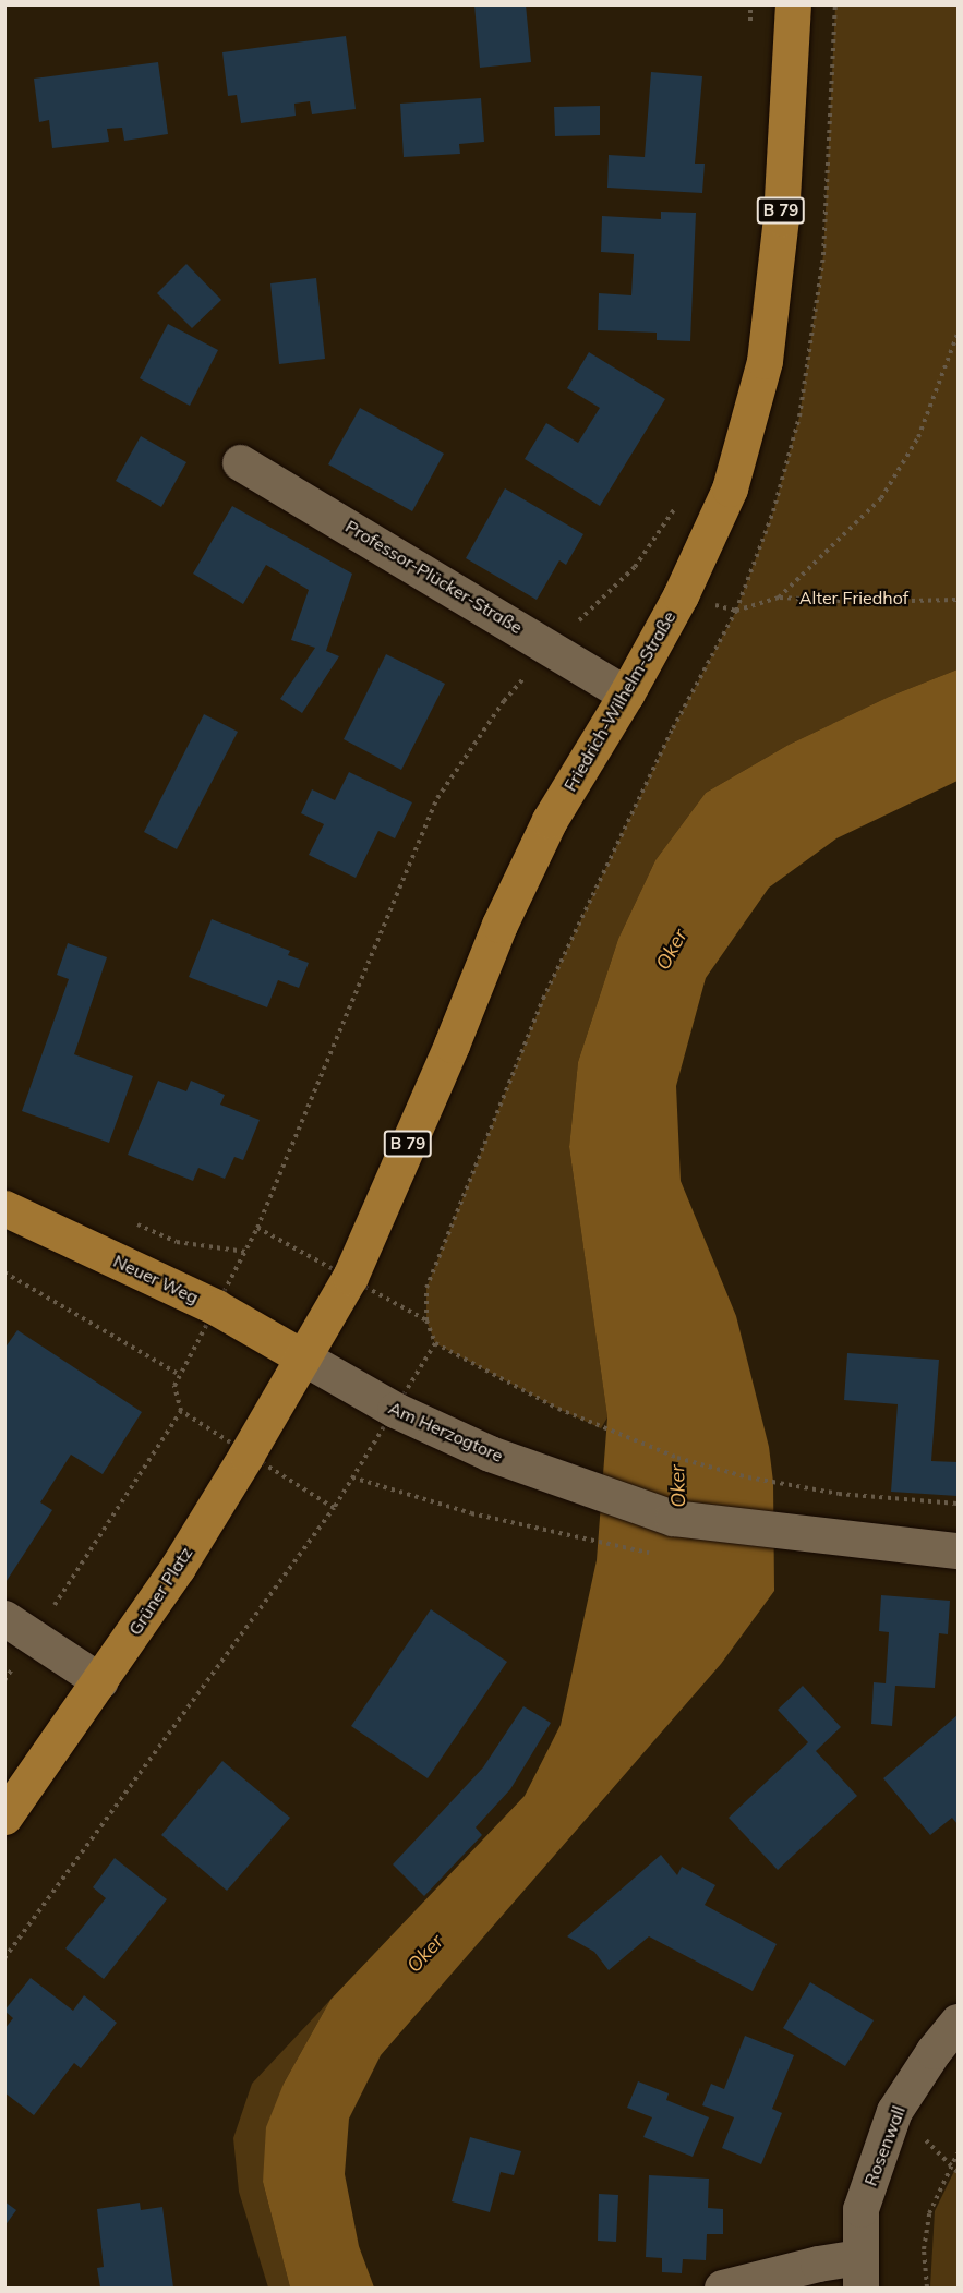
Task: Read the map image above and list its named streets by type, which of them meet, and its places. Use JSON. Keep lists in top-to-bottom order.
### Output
{
  "streets": {
    "main road": [
      "B 79",
      "Friedrich-Wilhelm-Straße",
      "Neuer Weg",
      "Grüner Platz"
    ],
    "street": ["Professor-Plücker-Straße", "Am Herzogtore", "Rosenwall"]
  },
  "crossings": [
    ["Professor-Plücker-Straße", "Friedrich-Wilhelm-Straße"],
    ["Friedrich-Wilhelm-Straße", "Neuer Weg"],
    ["Friedrich-Wilhelm-Straße", "Am Herzogtore"],
    ["Friedrich-Wilhelm-Straße", "Grüner Platz"],
    ["Neuer Weg", "Am Herzogtore"],
    ["Neuer Weg", "Grüner Platz"],
    ["Am Herzogtore", "Grüner Platz"]
  ],
  "water": ["Oker"],
  "parks": ["Alter Friedhof"]
}
